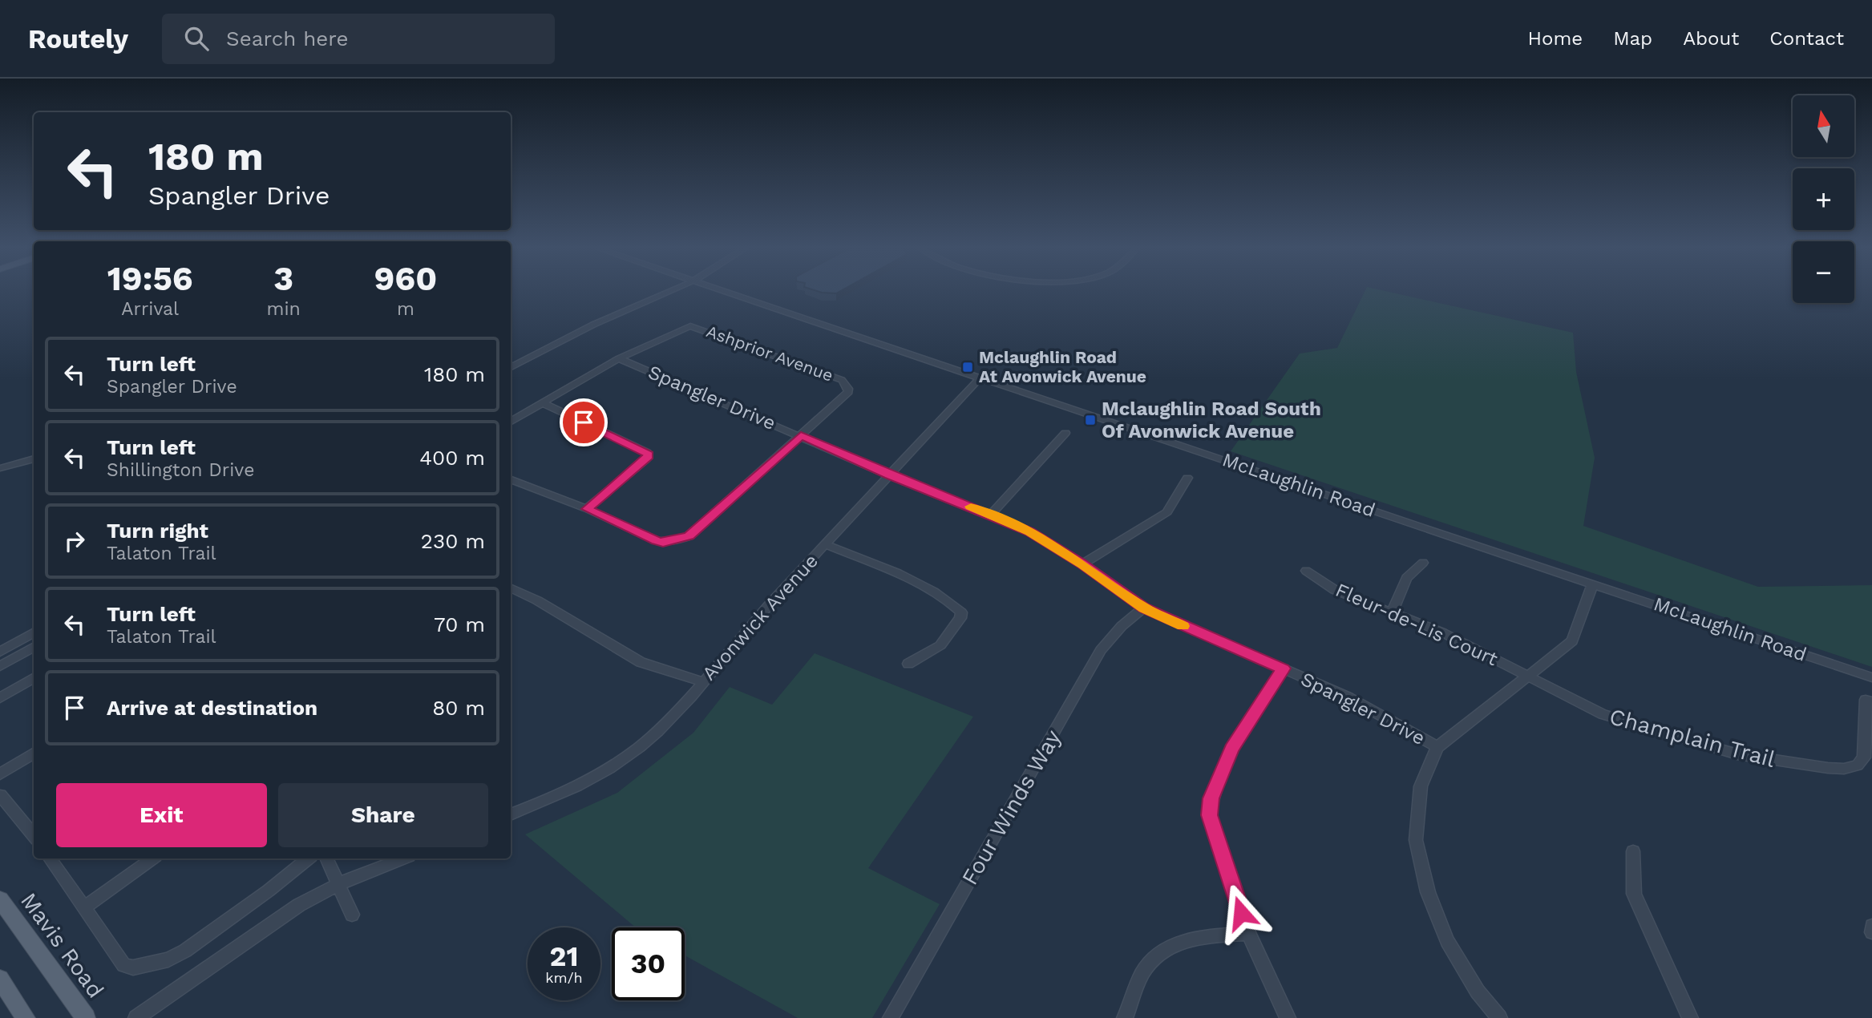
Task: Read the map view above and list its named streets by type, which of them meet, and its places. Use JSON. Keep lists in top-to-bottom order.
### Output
{
  "streets": {
    "main road": ["Mavis Road"],
    "street": [
      "Ashprior Avenue",
      "Spangler Drive",
      "McLaughlin Road",
      "Avonwick Avenue",
      "Fleur-de-Lis Court",
      "Champlain Trail",
      "Four Winds Way"
    ]
  },
  "crossings": [
    ["Ashprior Avenue", "Spangler Drive"],
    ["Spangler Drive", "Avonwick Avenue"],
    ["Spangler Drive", "Four Winds Way"],
    ["McLaughlin Road", "Avonwick Avenue"],
    ["Fleur-de-Lis Court", "Champlain Trail"]
  ],
  "places": {
    "transit": ["Mclaughlin Road At Avonwick Avenue", "Mclaughlin Road South Of Avonwick Avenue"]
  },
  "north": "top",
  "page": {
    "header": "Routely",
    "search": "Search here",
    "nav": [
      "Home",
      "Map",
      "About",
      "Contact"
    ],
    "map_buttons": ["+", "−"],
    "turn": ["180 m", "Spangler Drive"],
    "eta": [
      "19:56",
      "Arrival",
      "3",
      "min",
      "960",
      "m"
    ],
    "list": [
      {
        "name": "Turn left",
        "note": "Spangler Drive",
        "value": "180 m"
      },
      {
        "name": "Turn left",
        "note": "Shillington Drive",
        "value": "400 m"
      },
      {
        "name": "Turn right",
        "note": "Talaton Trail",
        "value": "230 m"
      },
      {
        "name": "Turn left",
        "note": "Talaton Trail",
        "value": "70 m"
      },
      {
        "name": "Arrive at destination",
        "value": "80 m"
      }
    ],
    "buttons": ["Exit", "Share"],
    "speed": "21 km/h",
    "limit": "30"
  }
}
